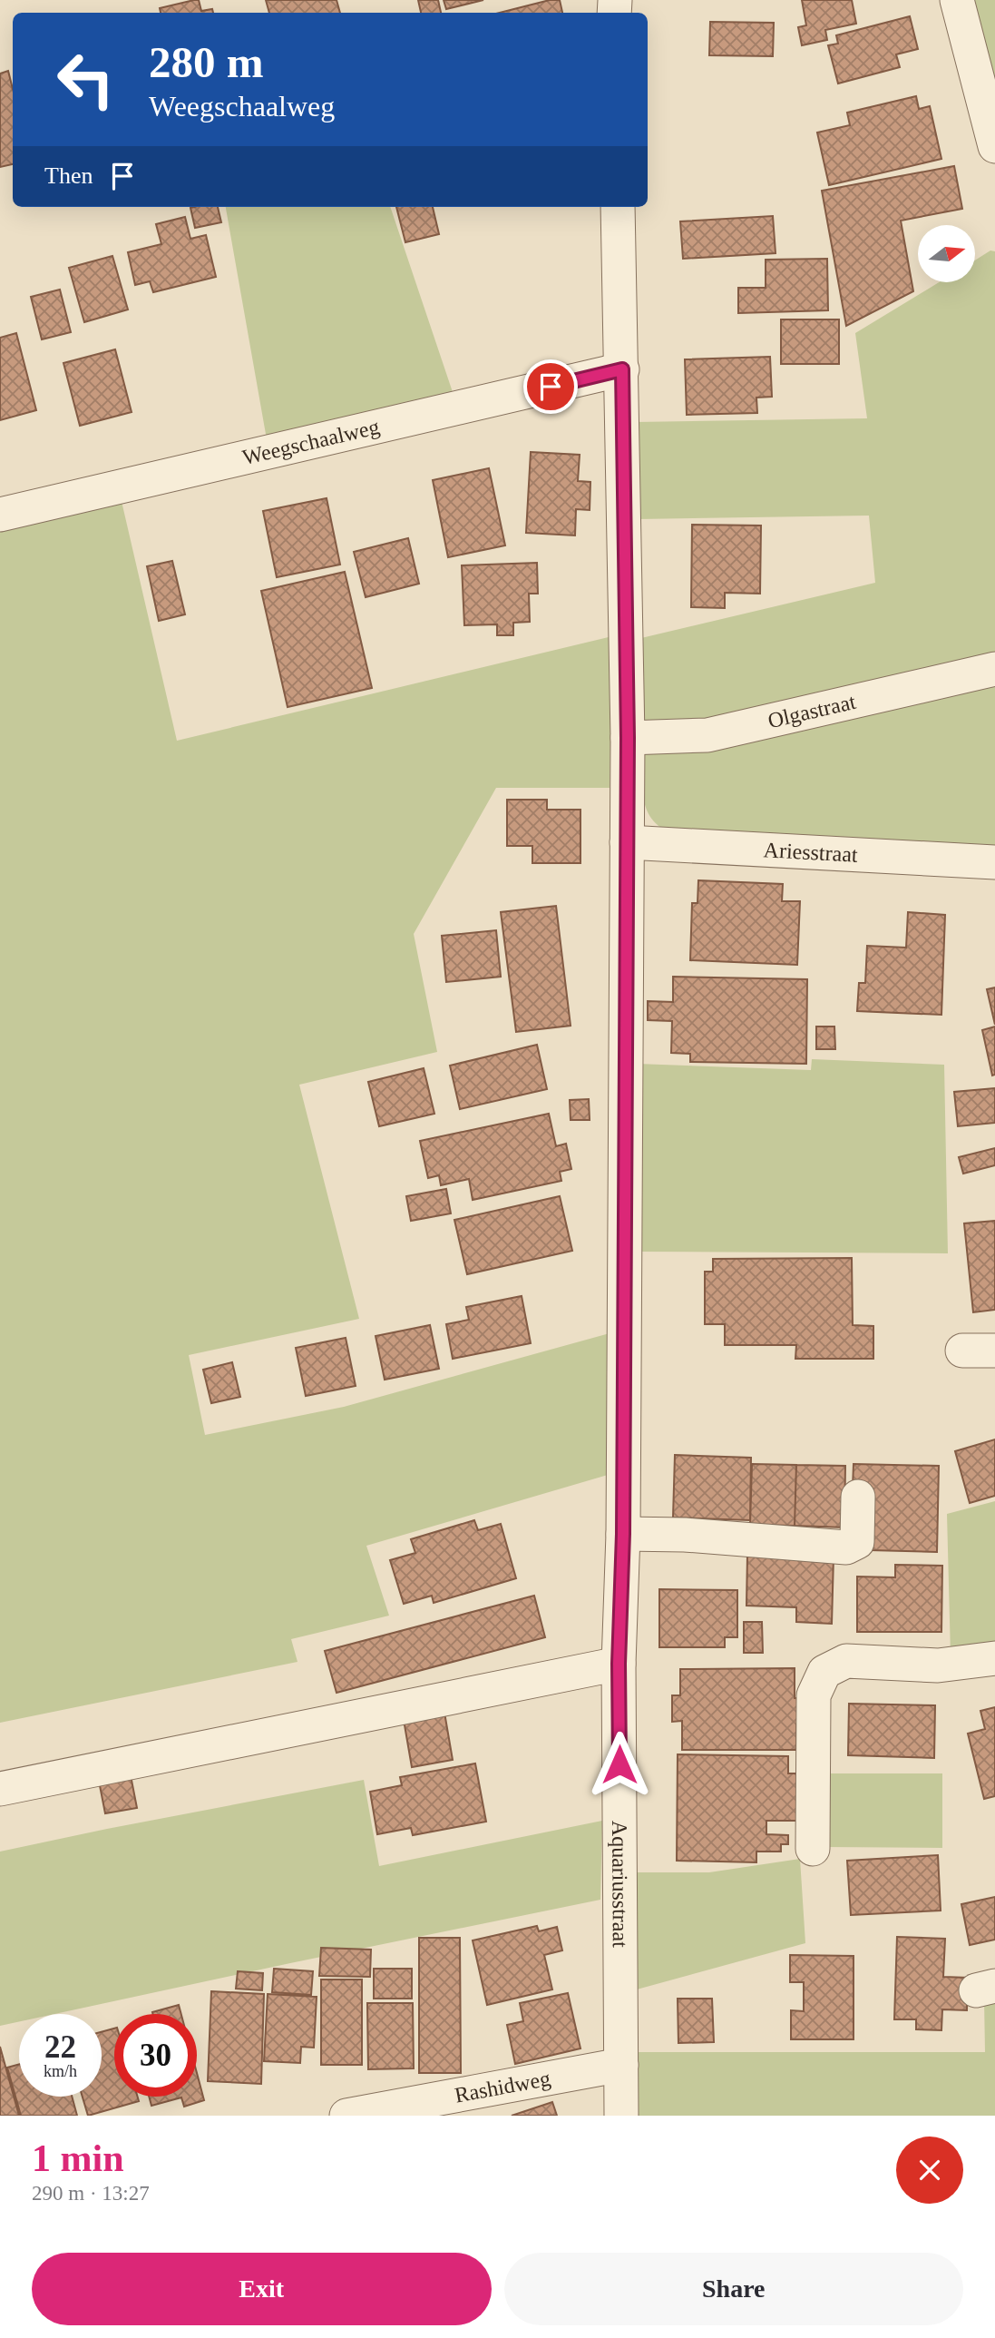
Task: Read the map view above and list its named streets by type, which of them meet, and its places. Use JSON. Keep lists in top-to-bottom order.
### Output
{
  "streets": {
    "street": [
      "Weegschaalweg",
      "Olgastraat",
      "Ariesstraat",
      "Aquariusstraat",
      "Rashidweg"
    ]
  },
  "crossings": [
    ["Weegschaalweg", "Aquariusstraat"],
    ["Olgastraat", "Aquariusstraat"],
    ["Ariesstraat", "Aquariusstraat"],
    ["Aquariusstraat", "Rashidweg"]
  ],
  "north": "right",
  "page": {
    "turn": ["280 m", "Weegschaalweg"],
    "then": "Then",
    "speed": "22 km/h",
    "limit": "30",
    "heading": ["1 min", "290 m · 13:27"],
    "buttons": ["Exit", "Share"]
  }
}
